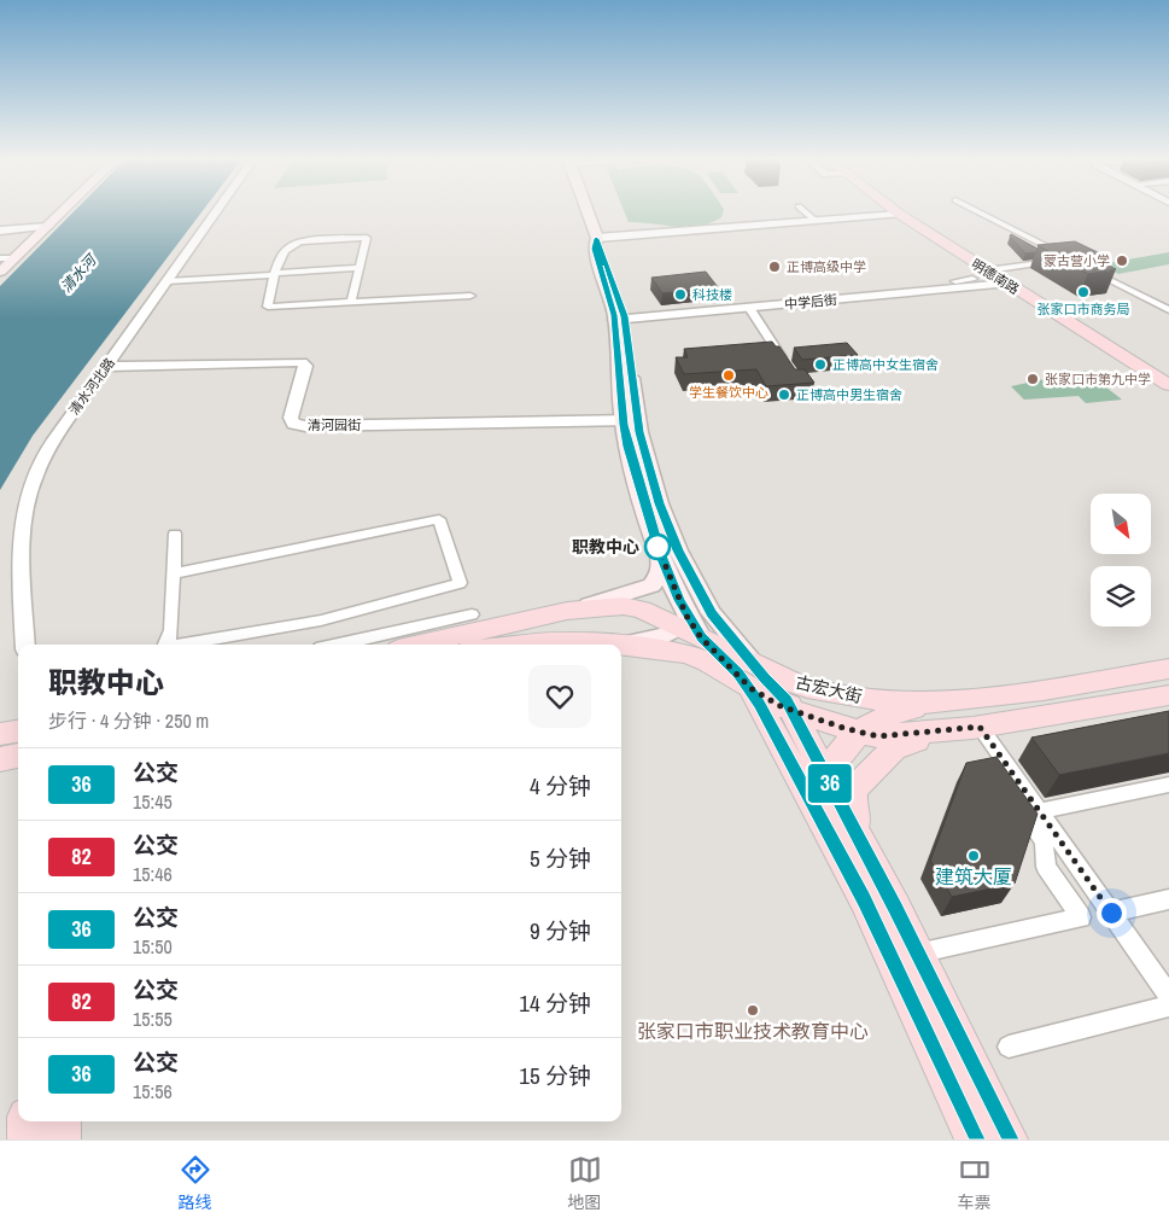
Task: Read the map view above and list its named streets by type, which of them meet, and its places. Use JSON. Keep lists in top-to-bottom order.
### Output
{
  "streets": {
    "main road": ["明德南路", "古宏大街"],
    "street": ["中学后街", "清水河北路", "清河园街"]
  },
  "crossings": [
    ["明德南路", "中学后街"],
    ["清水河北路", "清河园街"]
  ],
  "water": ["清水河"],
  "places": [
    "蒙古营小学",
    "正博高级中学",
    "张家口市商务局",
    "科技楼",
    "正博高中女生宿舍",
    "学生餐饮中心",
    "张家口市第九中学",
    "正博高中男生宿舍",
    "职教中心",
    "建筑大厦",
    "张家口市职业技术教育中心"
  ],
  "lines": ["bus line 36"],
  "north": "bottom right",
  "page": {
    "on_map": "36",
    "heading": ["职教中心", "步行 · 4 分钟 · 250 m"],
    "list": [
      {
        "mark": "36",
        "name": "公交",
        "note": "15:45",
        "value": "4 分钟"
      },
      {
        "mark": "82",
        "name": "公交",
        "note": "15:46",
        "value": "5 分钟"
      },
      {
        "mark": "36",
        "name": "公交",
        "note": "15:50",
        "value": "9 分钟"
      },
      {
        "mark": "82",
        "name": "公交",
        "note": "15:55",
        "value": "14 分钟"
      },
      {
        "mark": "36",
        "name": "公交",
        "note": "15:56",
        "value": "15 分钟"
      }
    ],
    "tabs": ["路线", "地图", "车票"]
  }
}
